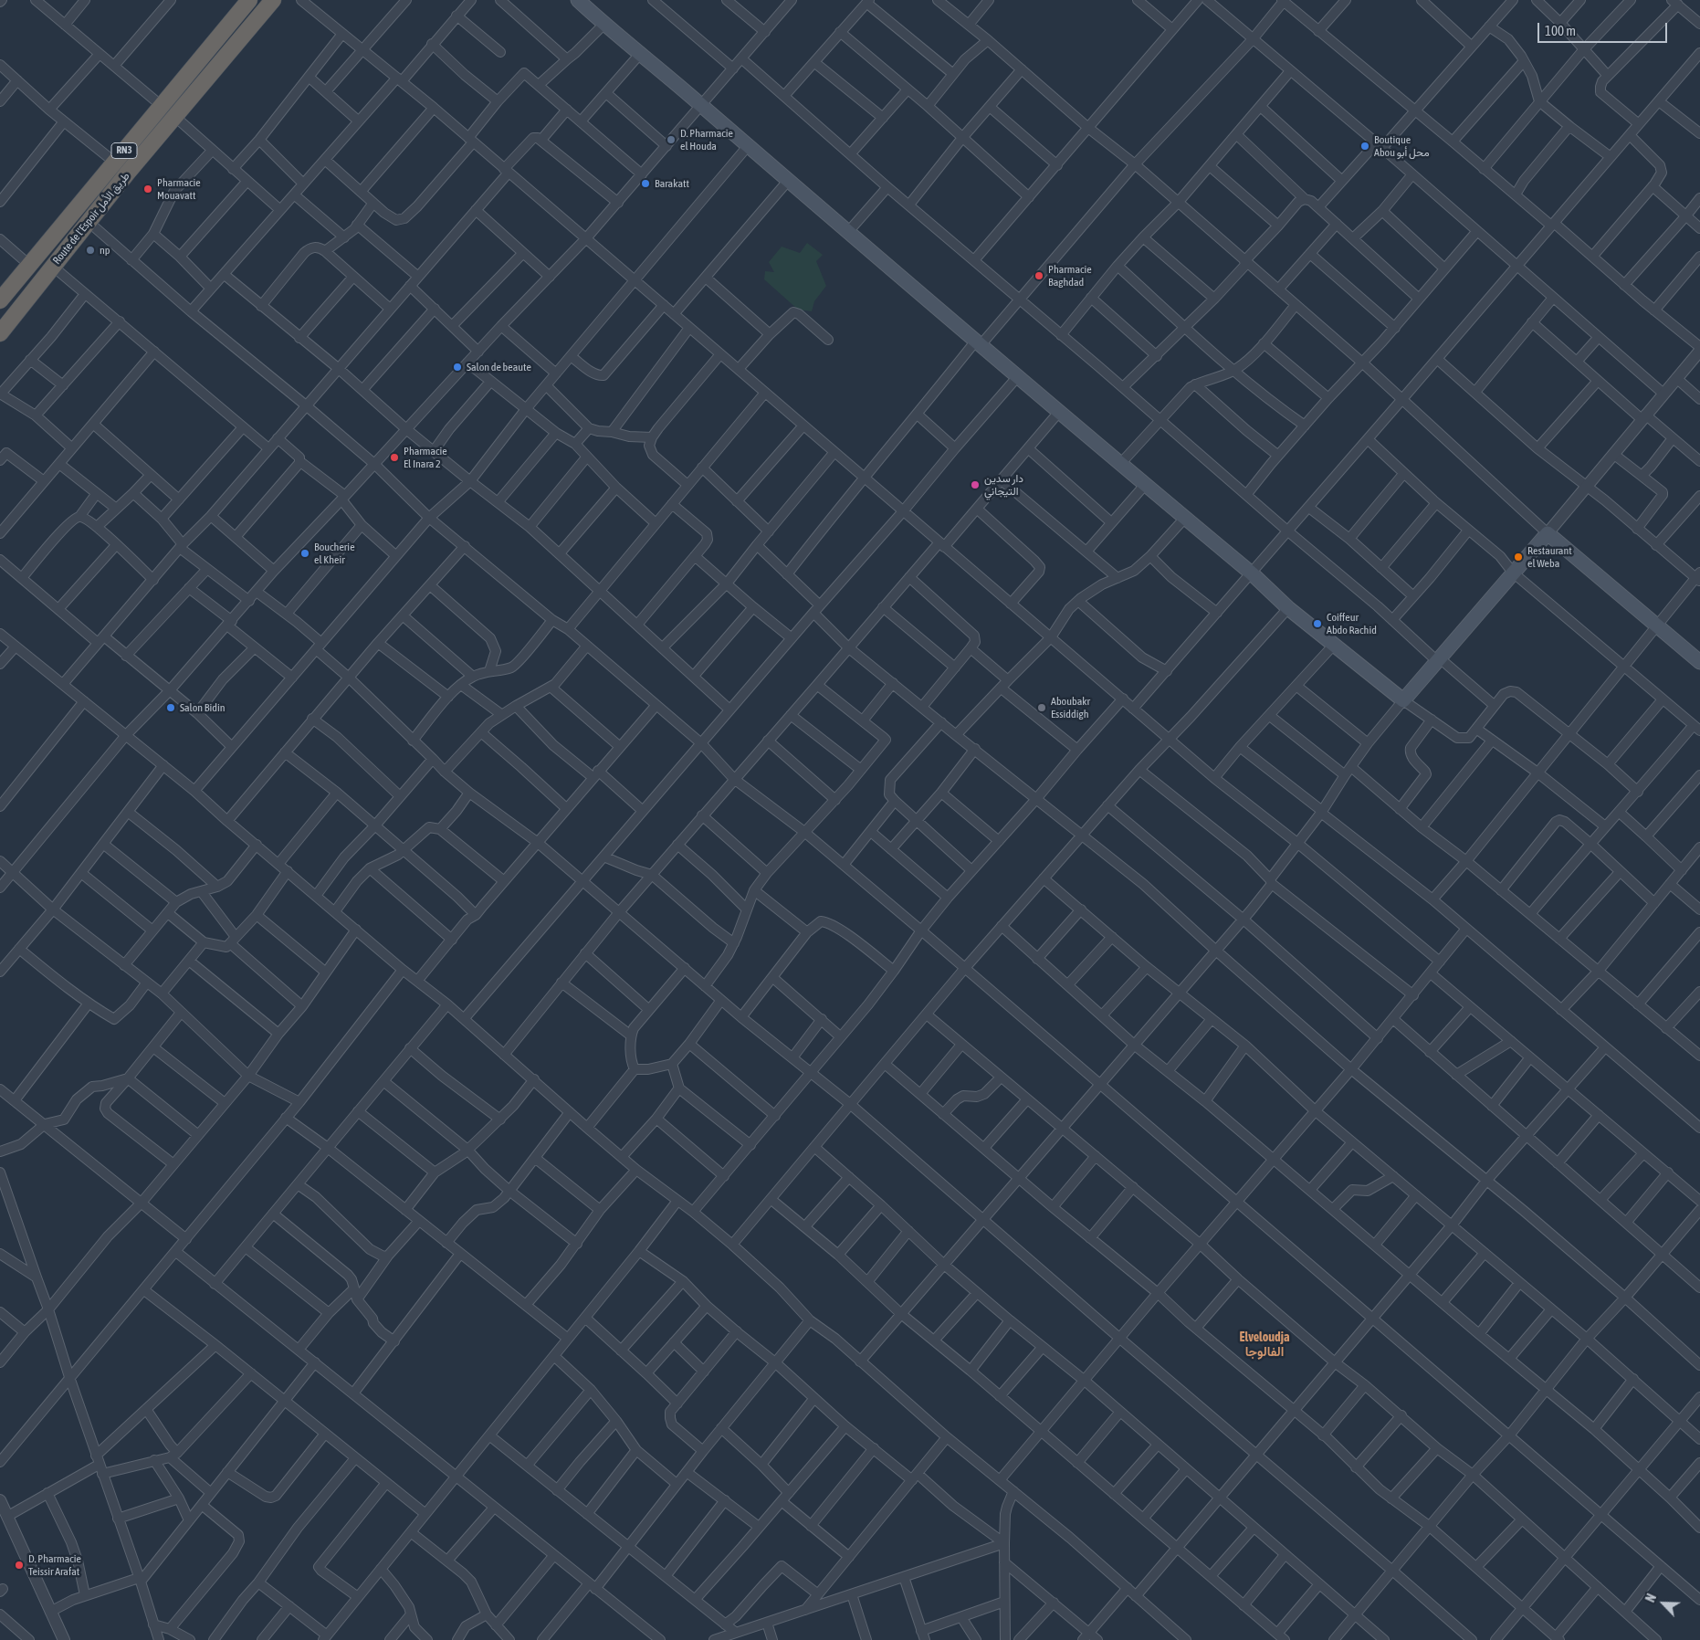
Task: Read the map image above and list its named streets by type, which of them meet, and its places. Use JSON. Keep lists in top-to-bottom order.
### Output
{
  "streets": {
    "highway": ["RN3", "Route de l’Espoir طريق الأمل"]
  },
  "districts": ["Elveloudja الفالوجا"],
  "places": [
    "D. Pharmacie el Houda",
    "Boutique Abou محل أبو",
    "Barakatt",
    "Pharmacie Mouavatt",
    "np",
    "Pharmacie Baghdad",
    "Salon de beaute",
    "Pharmacie El Inara 2",
    "دار سدين التيجاني",
    "Boucherie el Kheir",
    "Restaurant el Weba",
    "Coiffeur Abdo Rachid",
    "Salon Bidin",
    "Aboubakr Essiddigh",
    "D. Pharmacie Teissir Arafat"
  ],
  "scale_bar": "100 m",
  "north": "top left"
}
